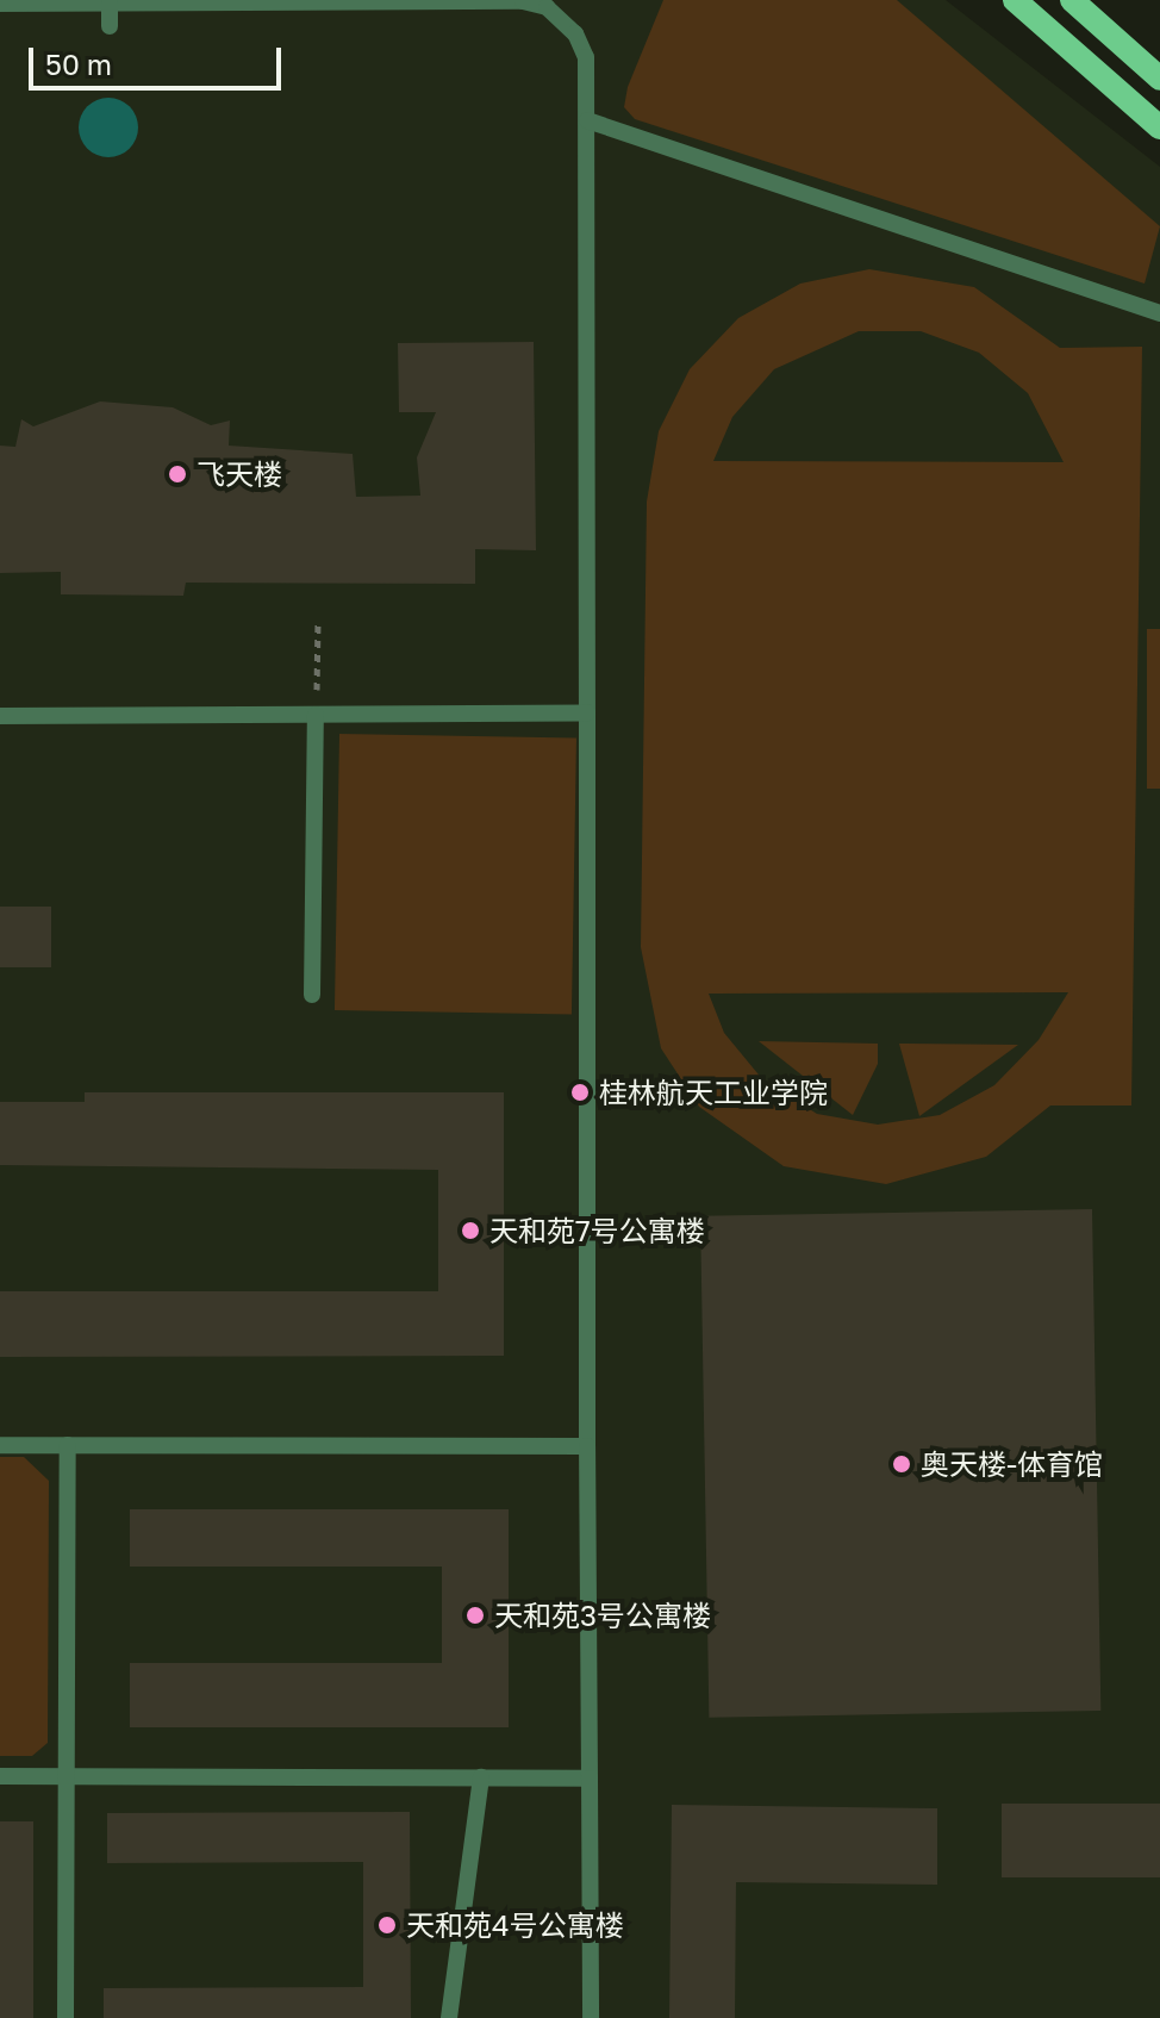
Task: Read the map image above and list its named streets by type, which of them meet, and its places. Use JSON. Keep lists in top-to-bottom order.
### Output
{
  "places": [
    "飞天楼",
    "桂林航天工业学院",
    "天和苑7号公寓楼",
    "奥天楼-体育馆",
    "天和苑3号公寓楼",
    "天和苑4号公寓楼"
  ],
  "scale_bar": "50 m"
}
